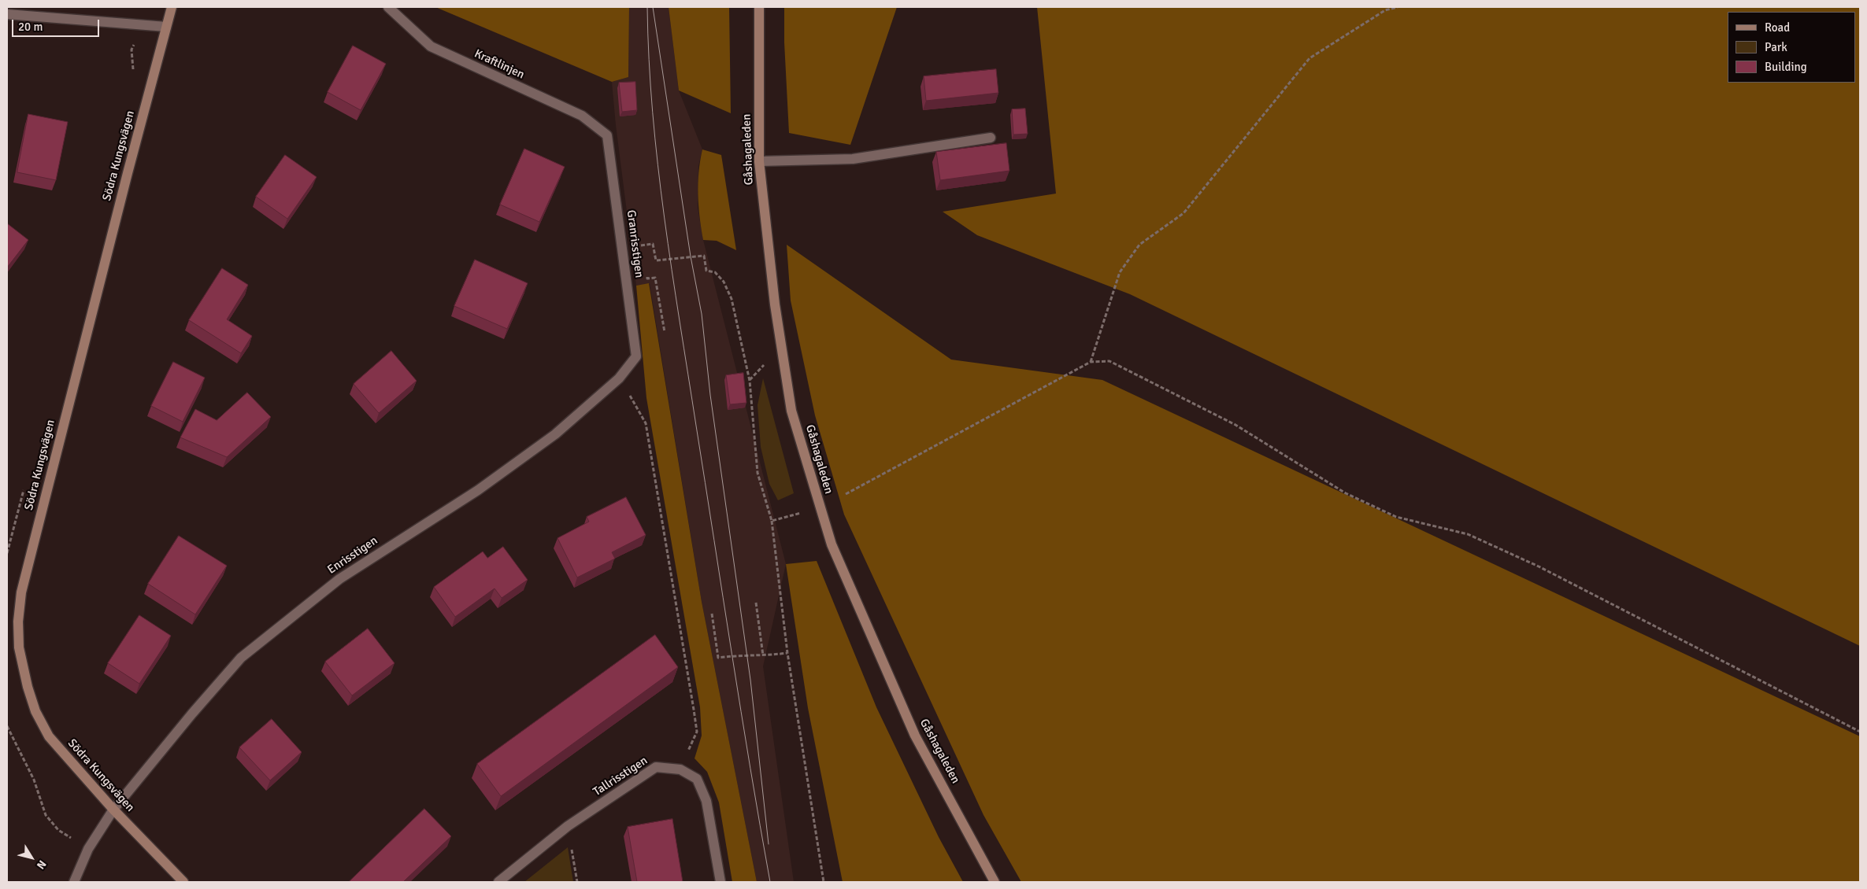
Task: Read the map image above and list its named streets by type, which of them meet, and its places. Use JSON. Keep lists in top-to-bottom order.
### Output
{
  "streets": {
    "street": [
      "Kraftlinjen",
      "Gåshagaleden",
      "Södra Kungsvägen",
      "Granrisstigen",
      "Enrisstigen",
      "Tallrisstigen"
    ]
  },
  "crossings": [
    ["Kraftlinjen", "Granrisstigen"],
    ["Södra Kungsvägen", "Enrisstigen"],
    ["Granrisstigen", "Enrisstigen"]
  ],
  "legend": ["Road", "Park", "Building"],
  "scale_bar": "20 m",
  "north": "bottom right"
}
